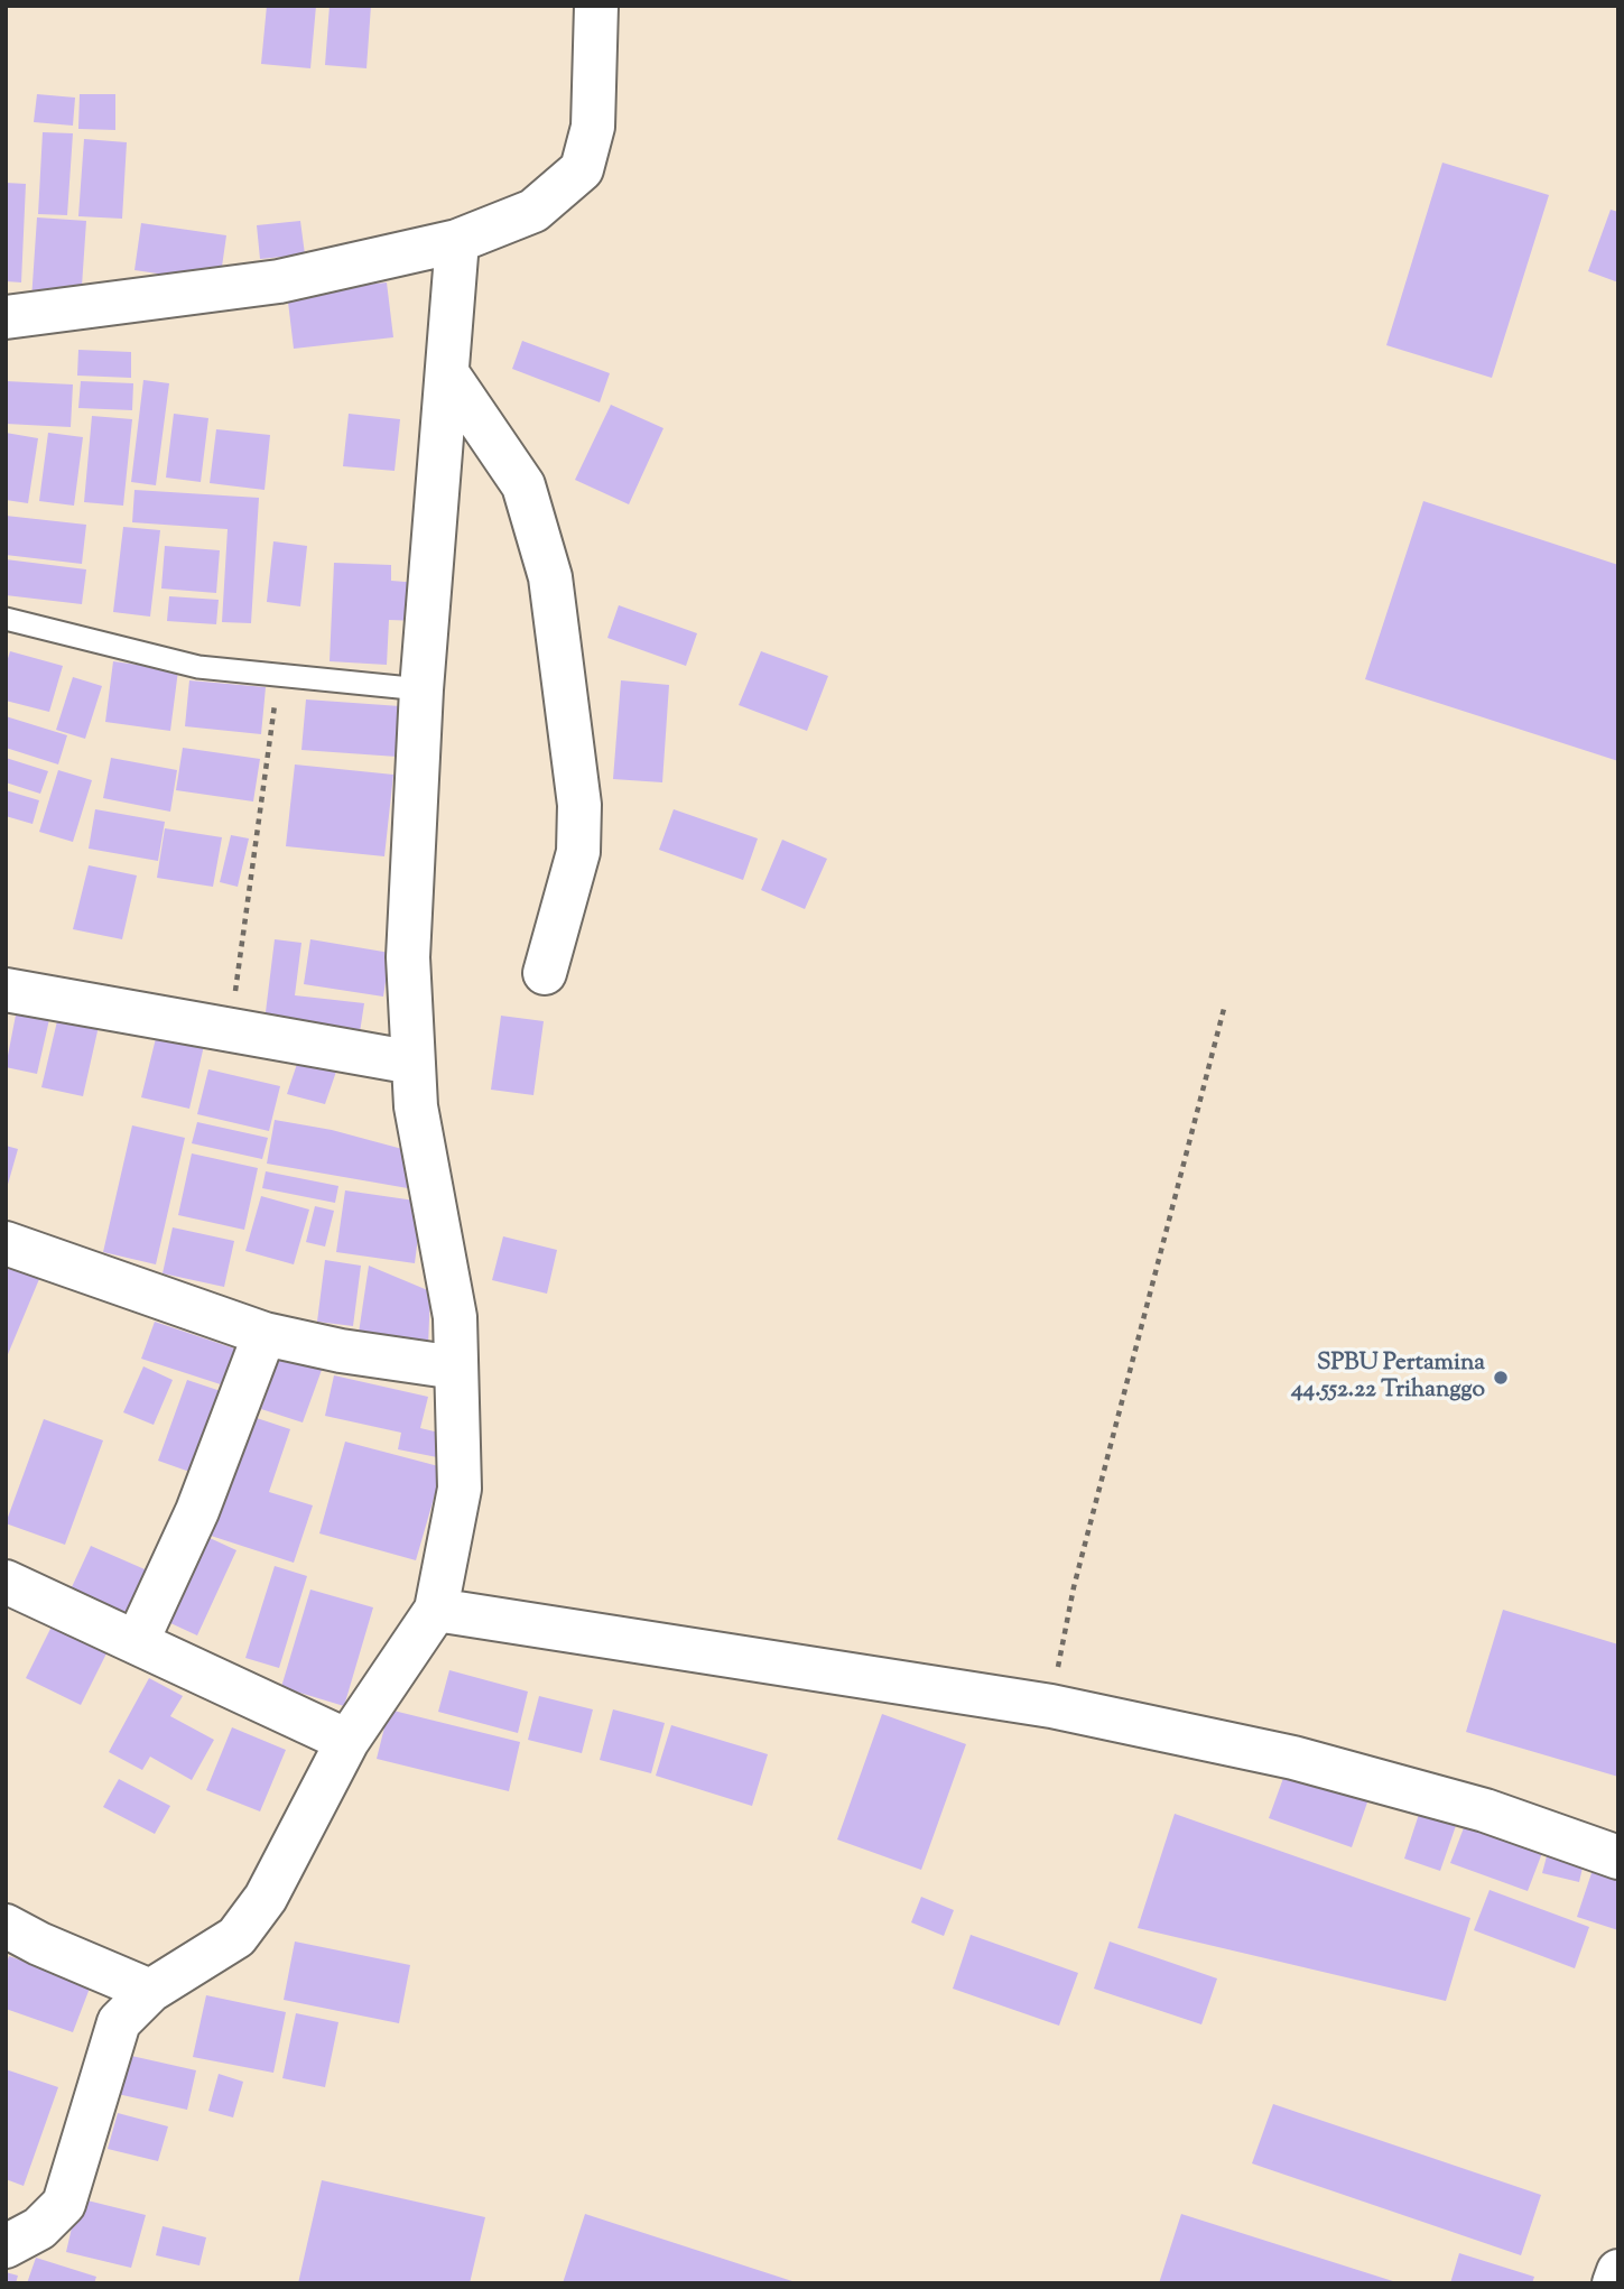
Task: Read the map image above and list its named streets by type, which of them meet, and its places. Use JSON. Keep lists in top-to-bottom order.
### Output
{
  "places": ["SPBU Pertamina 44.552.22 Trihanggo"]
}
